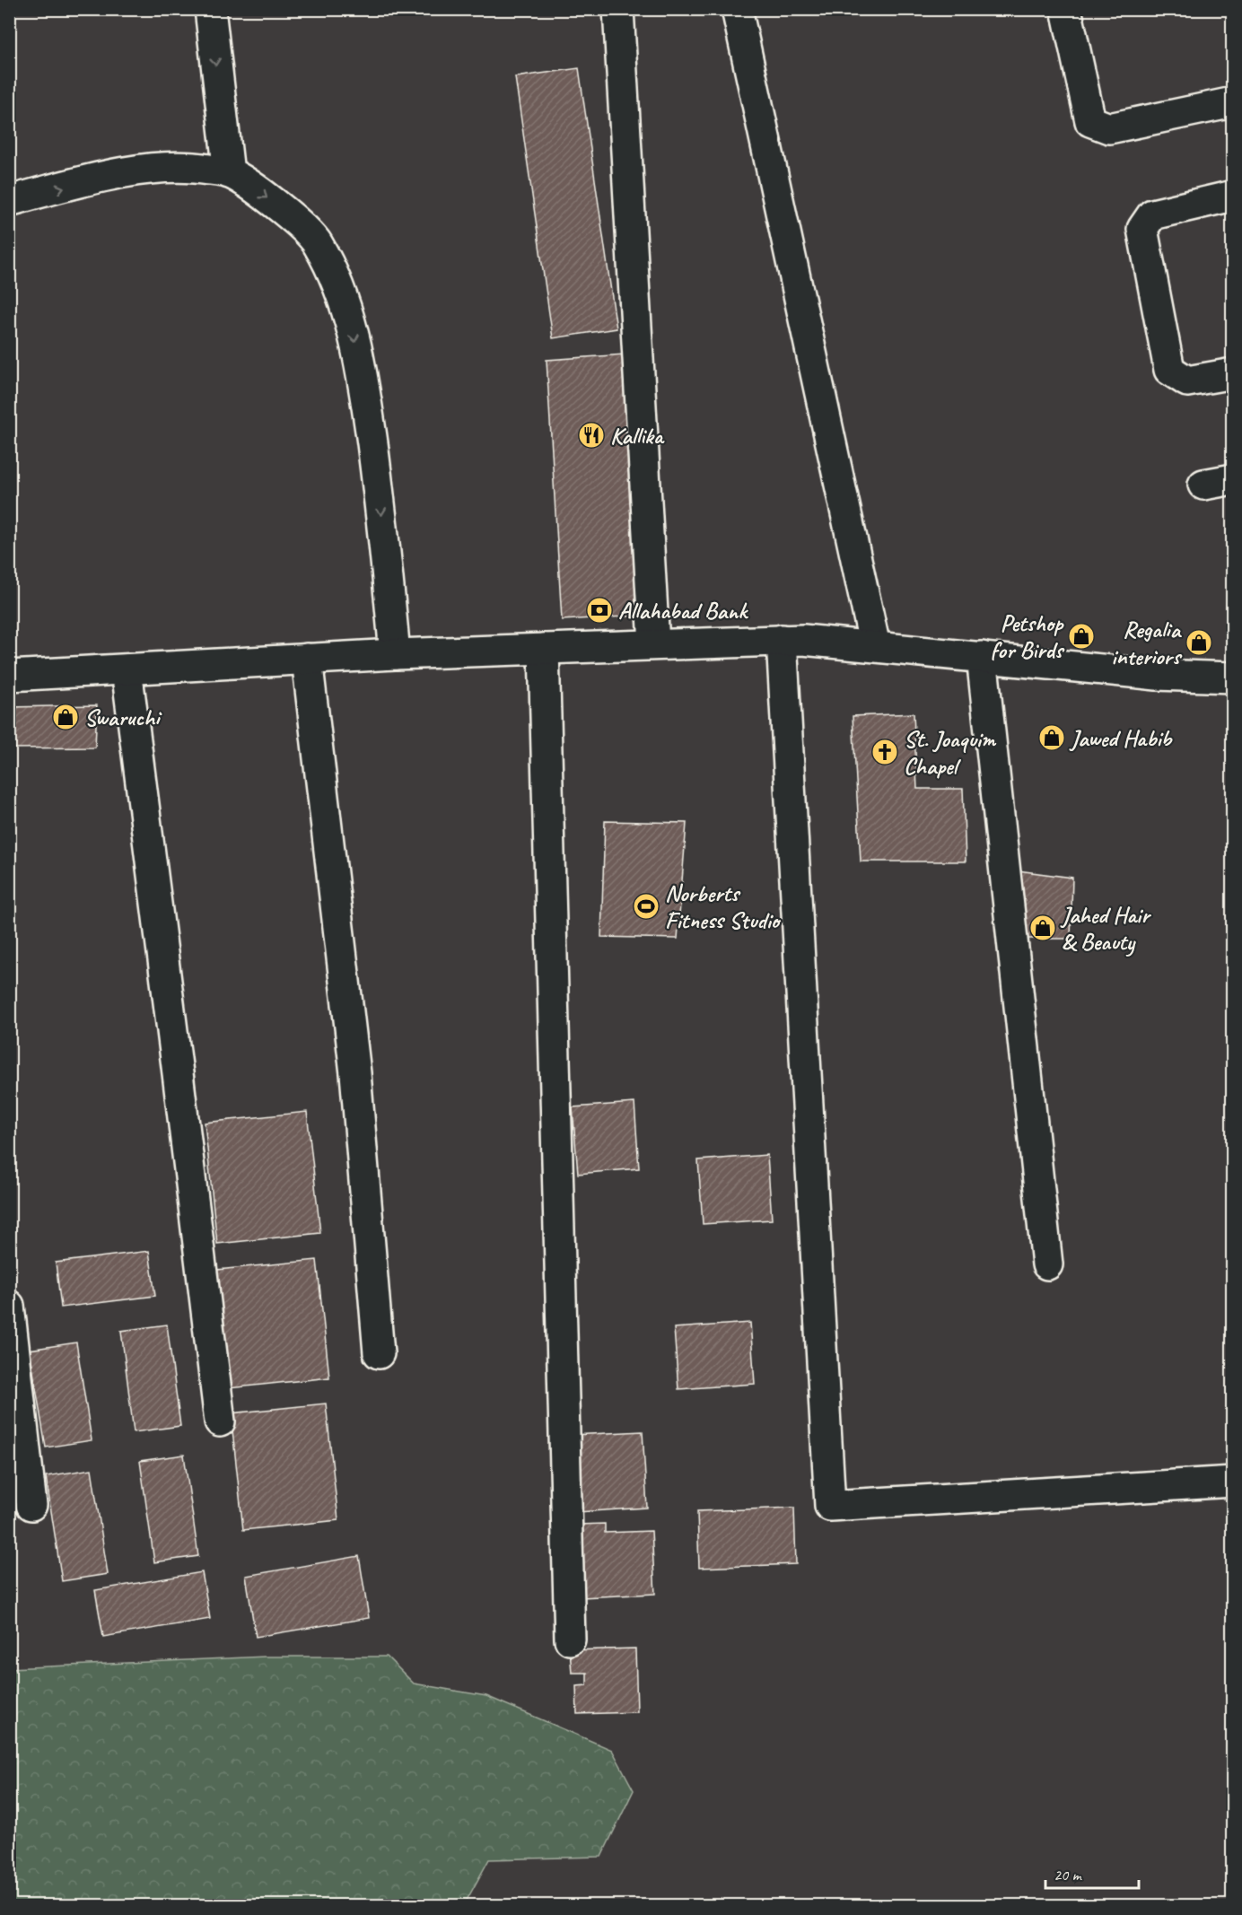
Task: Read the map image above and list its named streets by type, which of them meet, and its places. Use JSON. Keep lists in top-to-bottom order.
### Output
{
  "places": {
    "restaurant": ["Kallika"],
    "bank": ["Allahabad Bank"],
    "shop": [
      "Petshop for Birds",
      "Regalia interiors",
      "Swaruchi",
      "Jawed Habib",
      "Jahed Hair & Beauty"
    ],
    "church": ["St. Joaquim Chapel"],
    "sports": ["Norberts Fitness Studio"]
  },
  "scale_bar": "20 m"
}
